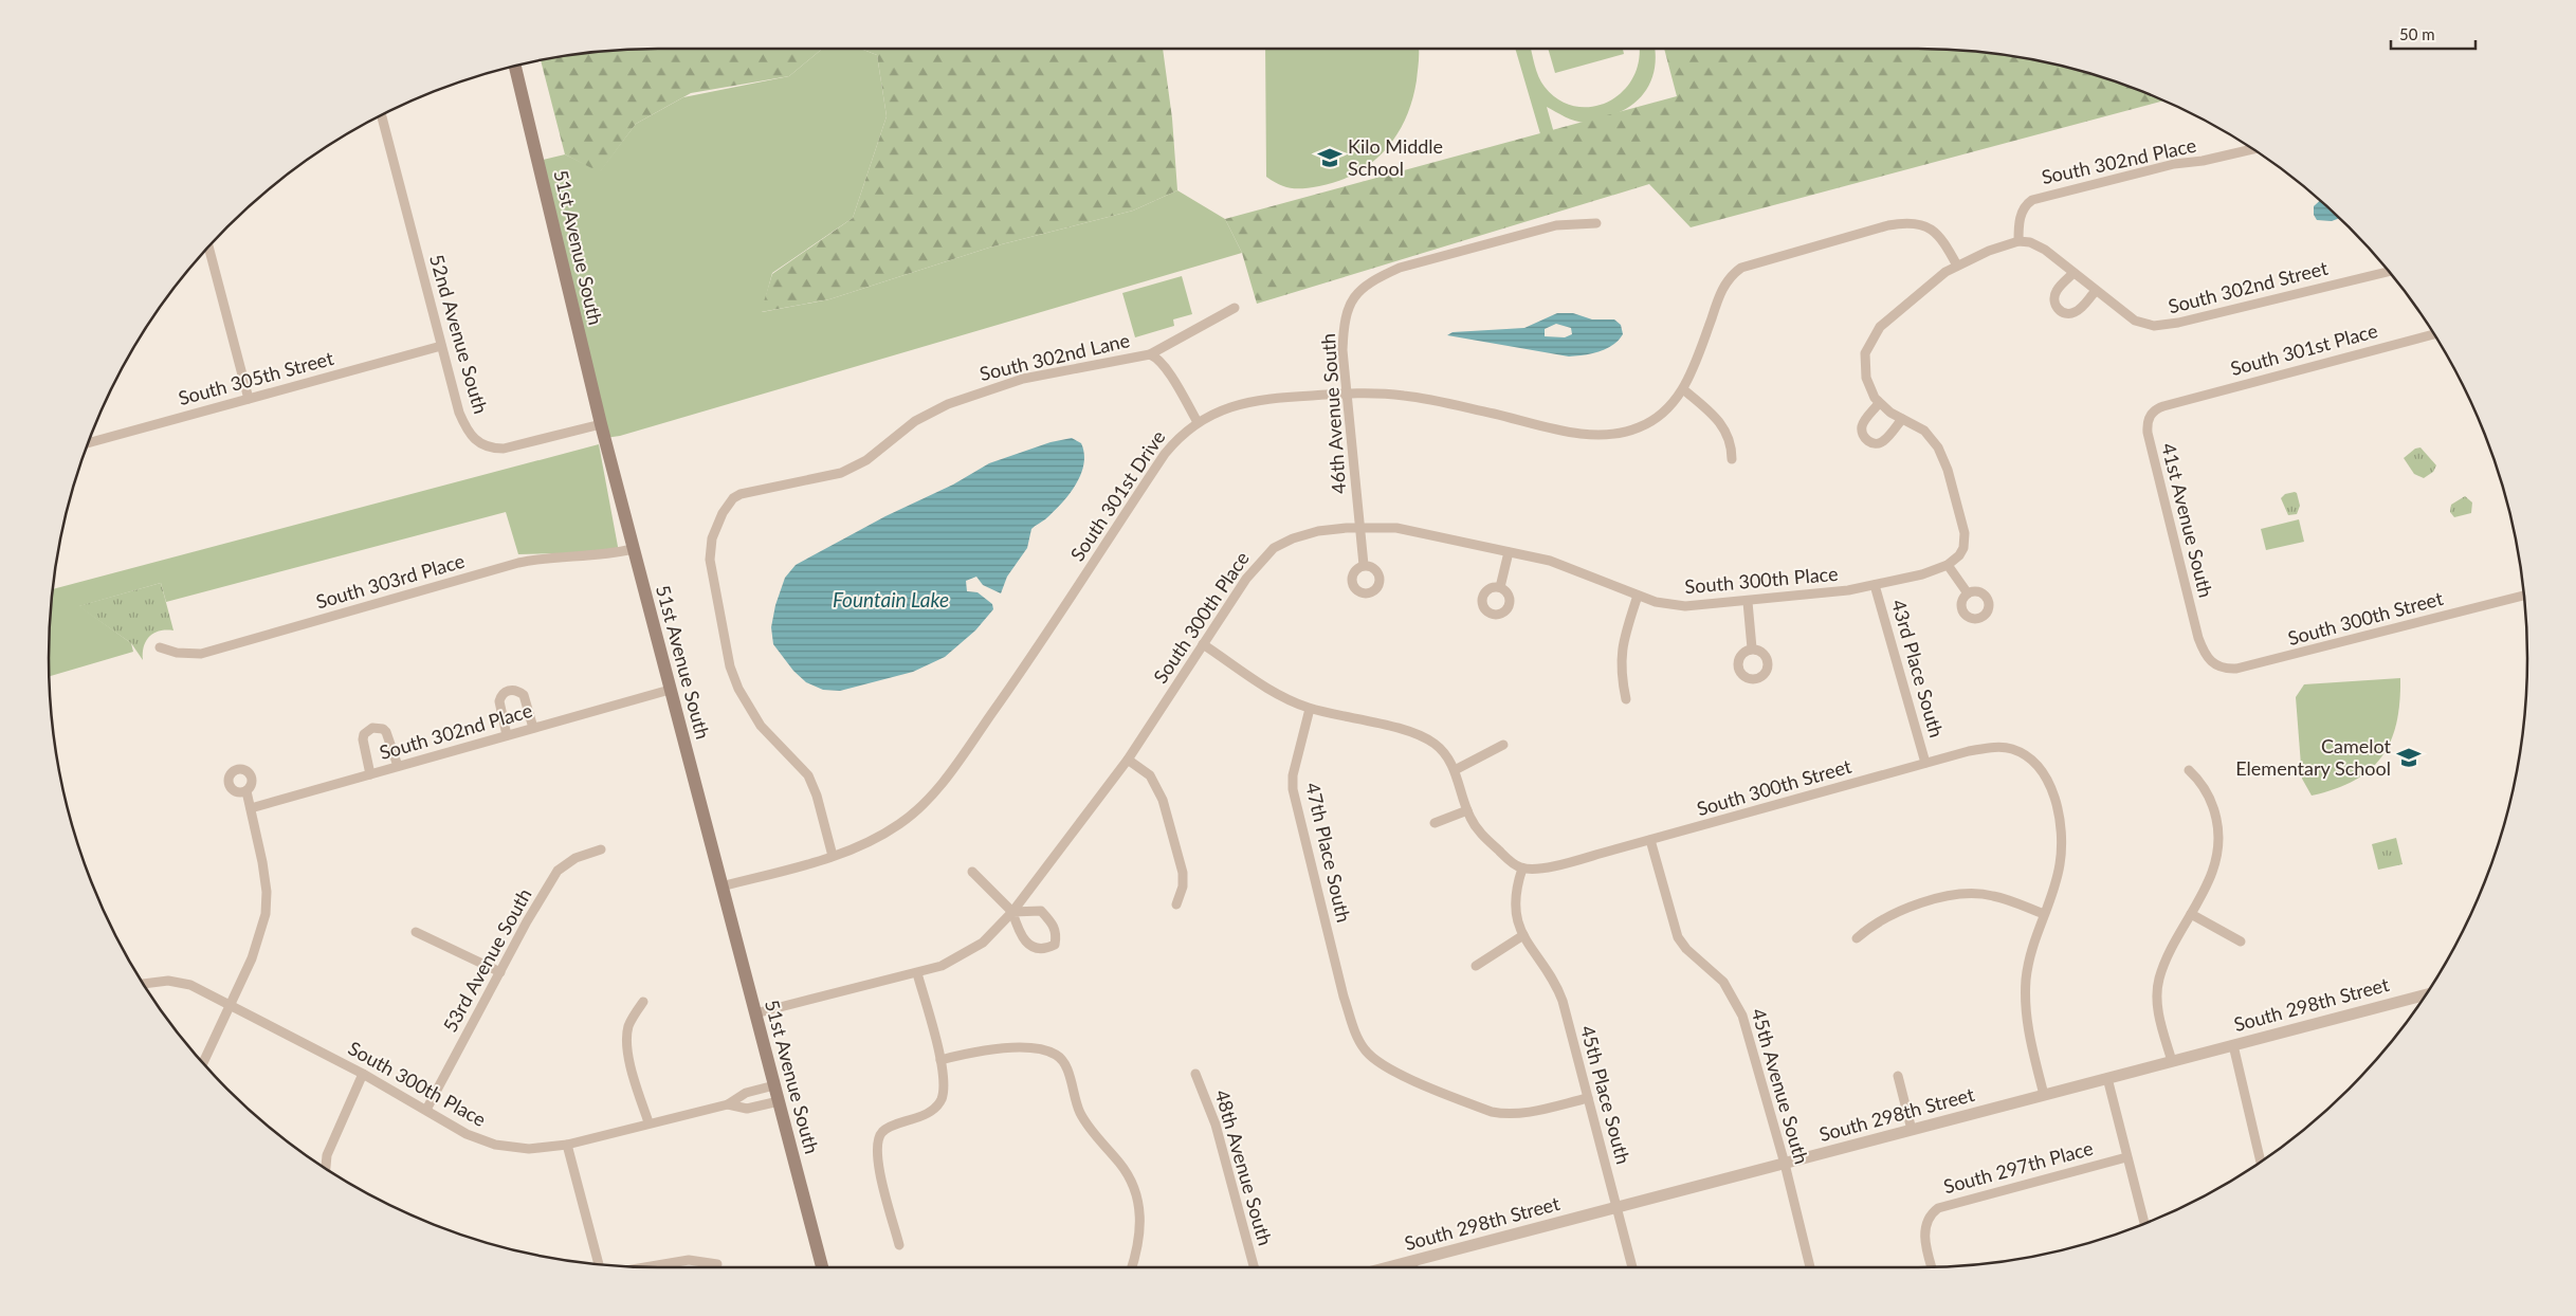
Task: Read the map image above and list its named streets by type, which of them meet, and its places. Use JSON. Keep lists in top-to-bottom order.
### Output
{
  "streets": {
    "main road": ["51st Avenue South"],
    "street": [
      "South 302nd Place",
      "South 302nd Street",
      "52nd Avenue South",
      "South 301st Place",
      "South 302nd Lane",
      "South 305th Street",
      "46th Avenue South",
      "South 301st Drive",
      "41st Avenue South",
      "South 300th Place",
      "South 303rd Place",
      "South 300th Street",
      "43rd Place South",
      "47th Place South",
      "53rd Avenue South",
      "South 298th Street",
      "45th Avenue South",
      "45th Place South",
      "48th Avenue South",
      "South 297th Place"
    ]
  },
  "crossings": [
    ["South 302nd Place", "51st Avenue South"],
    ["51st Avenue South", "52nd Avenue South"],
    ["51st Avenue South", "South 301st Drive"],
    ["51st Avenue South", "South 300th Place"],
    ["51st Avenue South", "South 303rd Place"],
    ["52nd Avenue South", "South 305th Street"],
    ["South 301st Place", "41st Avenue South"],
    ["South 302nd Lane", "South 301st Drive"],
    ["46th Avenue South", "South 301st Drive"],
    ["46th Avenue South", "South 300th Place"],
    ["41st Avenue South", "South 300th Street"],
    ["South 300th Place", "43rd Place South"],
    ["South 300th Place", "53rd Avenue South"],
    ["South 300th Street", "43rd Place South"],
    ["South 300th Street", "45th Avenue South"],
    ["South 300th Street", "45th Place South"],
    ["47th Place South", "45th Place South"],
    ["South 298th Street", "45th Avenue South"],
    ["South 298th Street", "45th Place South"]
  ],
  "water": ["Fountain Lake"],
  "places": {
    "school or university": ["Kilo Middle School", "Camelot Elementary School"]
  },
  "scale_bar": "50 m"
}
